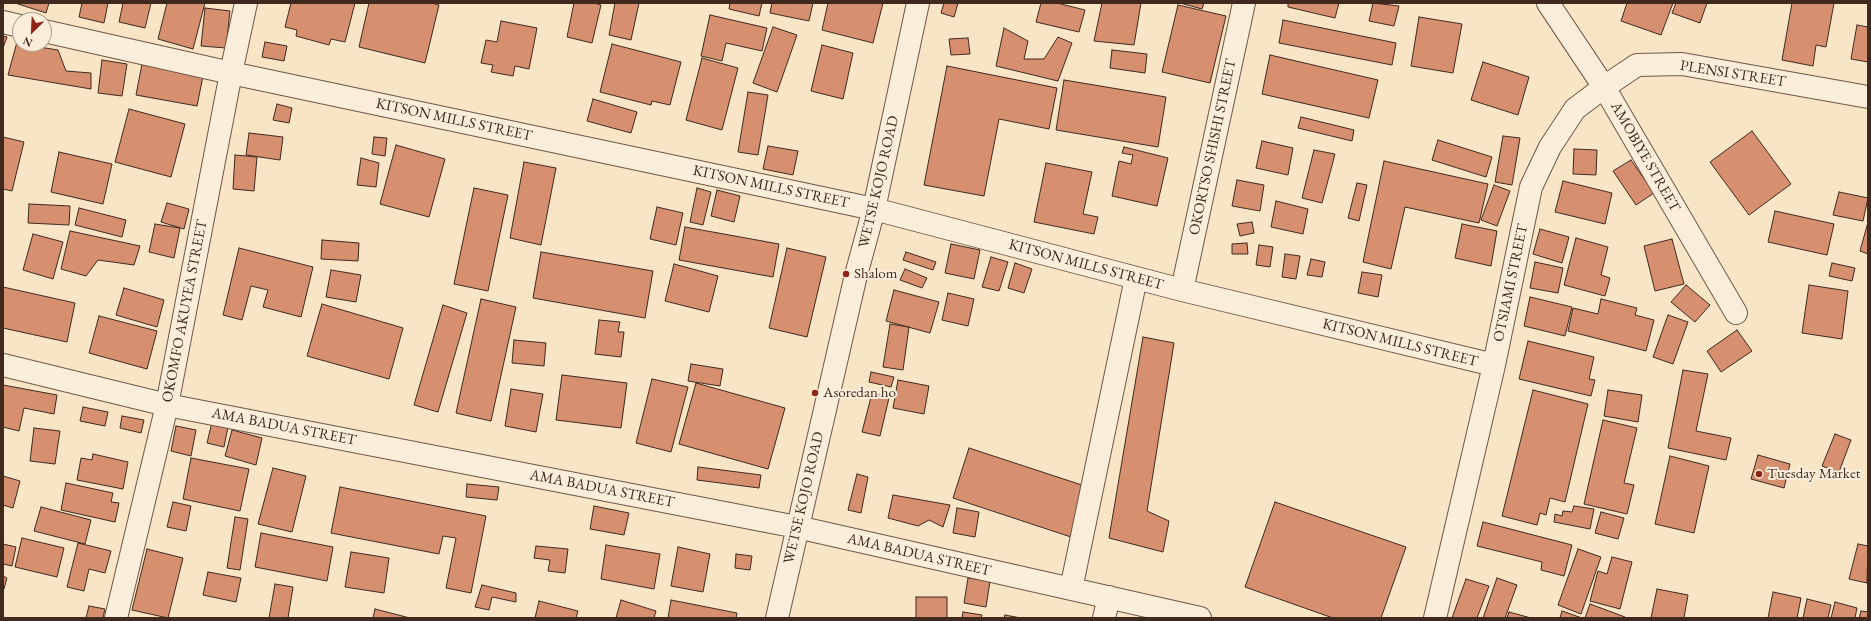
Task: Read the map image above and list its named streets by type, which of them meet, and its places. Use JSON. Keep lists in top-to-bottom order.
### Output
{
  "streets": {
    "street": [
      "PLENSI STREET",
      "KITSON MILLS STREET",
      "OKORTSO SHISHI STREET",
      "AMOBIYE STREET",
      "WETSE KOJO ROAD",
      "OTSIAMI STREET",
      "OKOMFO AKUYEA STREET",
      "AMA BADUA STREET"
    ]
  },
  "crossings": [
    ["PLENSI STREET", "AMOBIYE STREET"],
    ["PLENSI STREET", "OTSIAMI STREET"],
    ["KITSON MILLS STREET", "OKORTSO SHISHI STREET"],
    ["KITSON MILLS STREET", "WETSE KOJO ROAD"],
    ["KITSON MILLS STREET", "OTSIAMI STREET"],
    ["KITSON MILLS STREET", "OKOMFO AKUYEA STREET"],
    ["AMOBIYE STREET", "OTSIAMI STREET"],
    ["WETSE KOJO ROAD", "AMA BADUA STREET"],
    ["OKOMFO AKUYEA STREET", "AMA BADUA STREET"]
  ],
  "places": ["Shalom", "Asoredan ho", "Tuesday Market"],
  "north": "bottom left"
}
